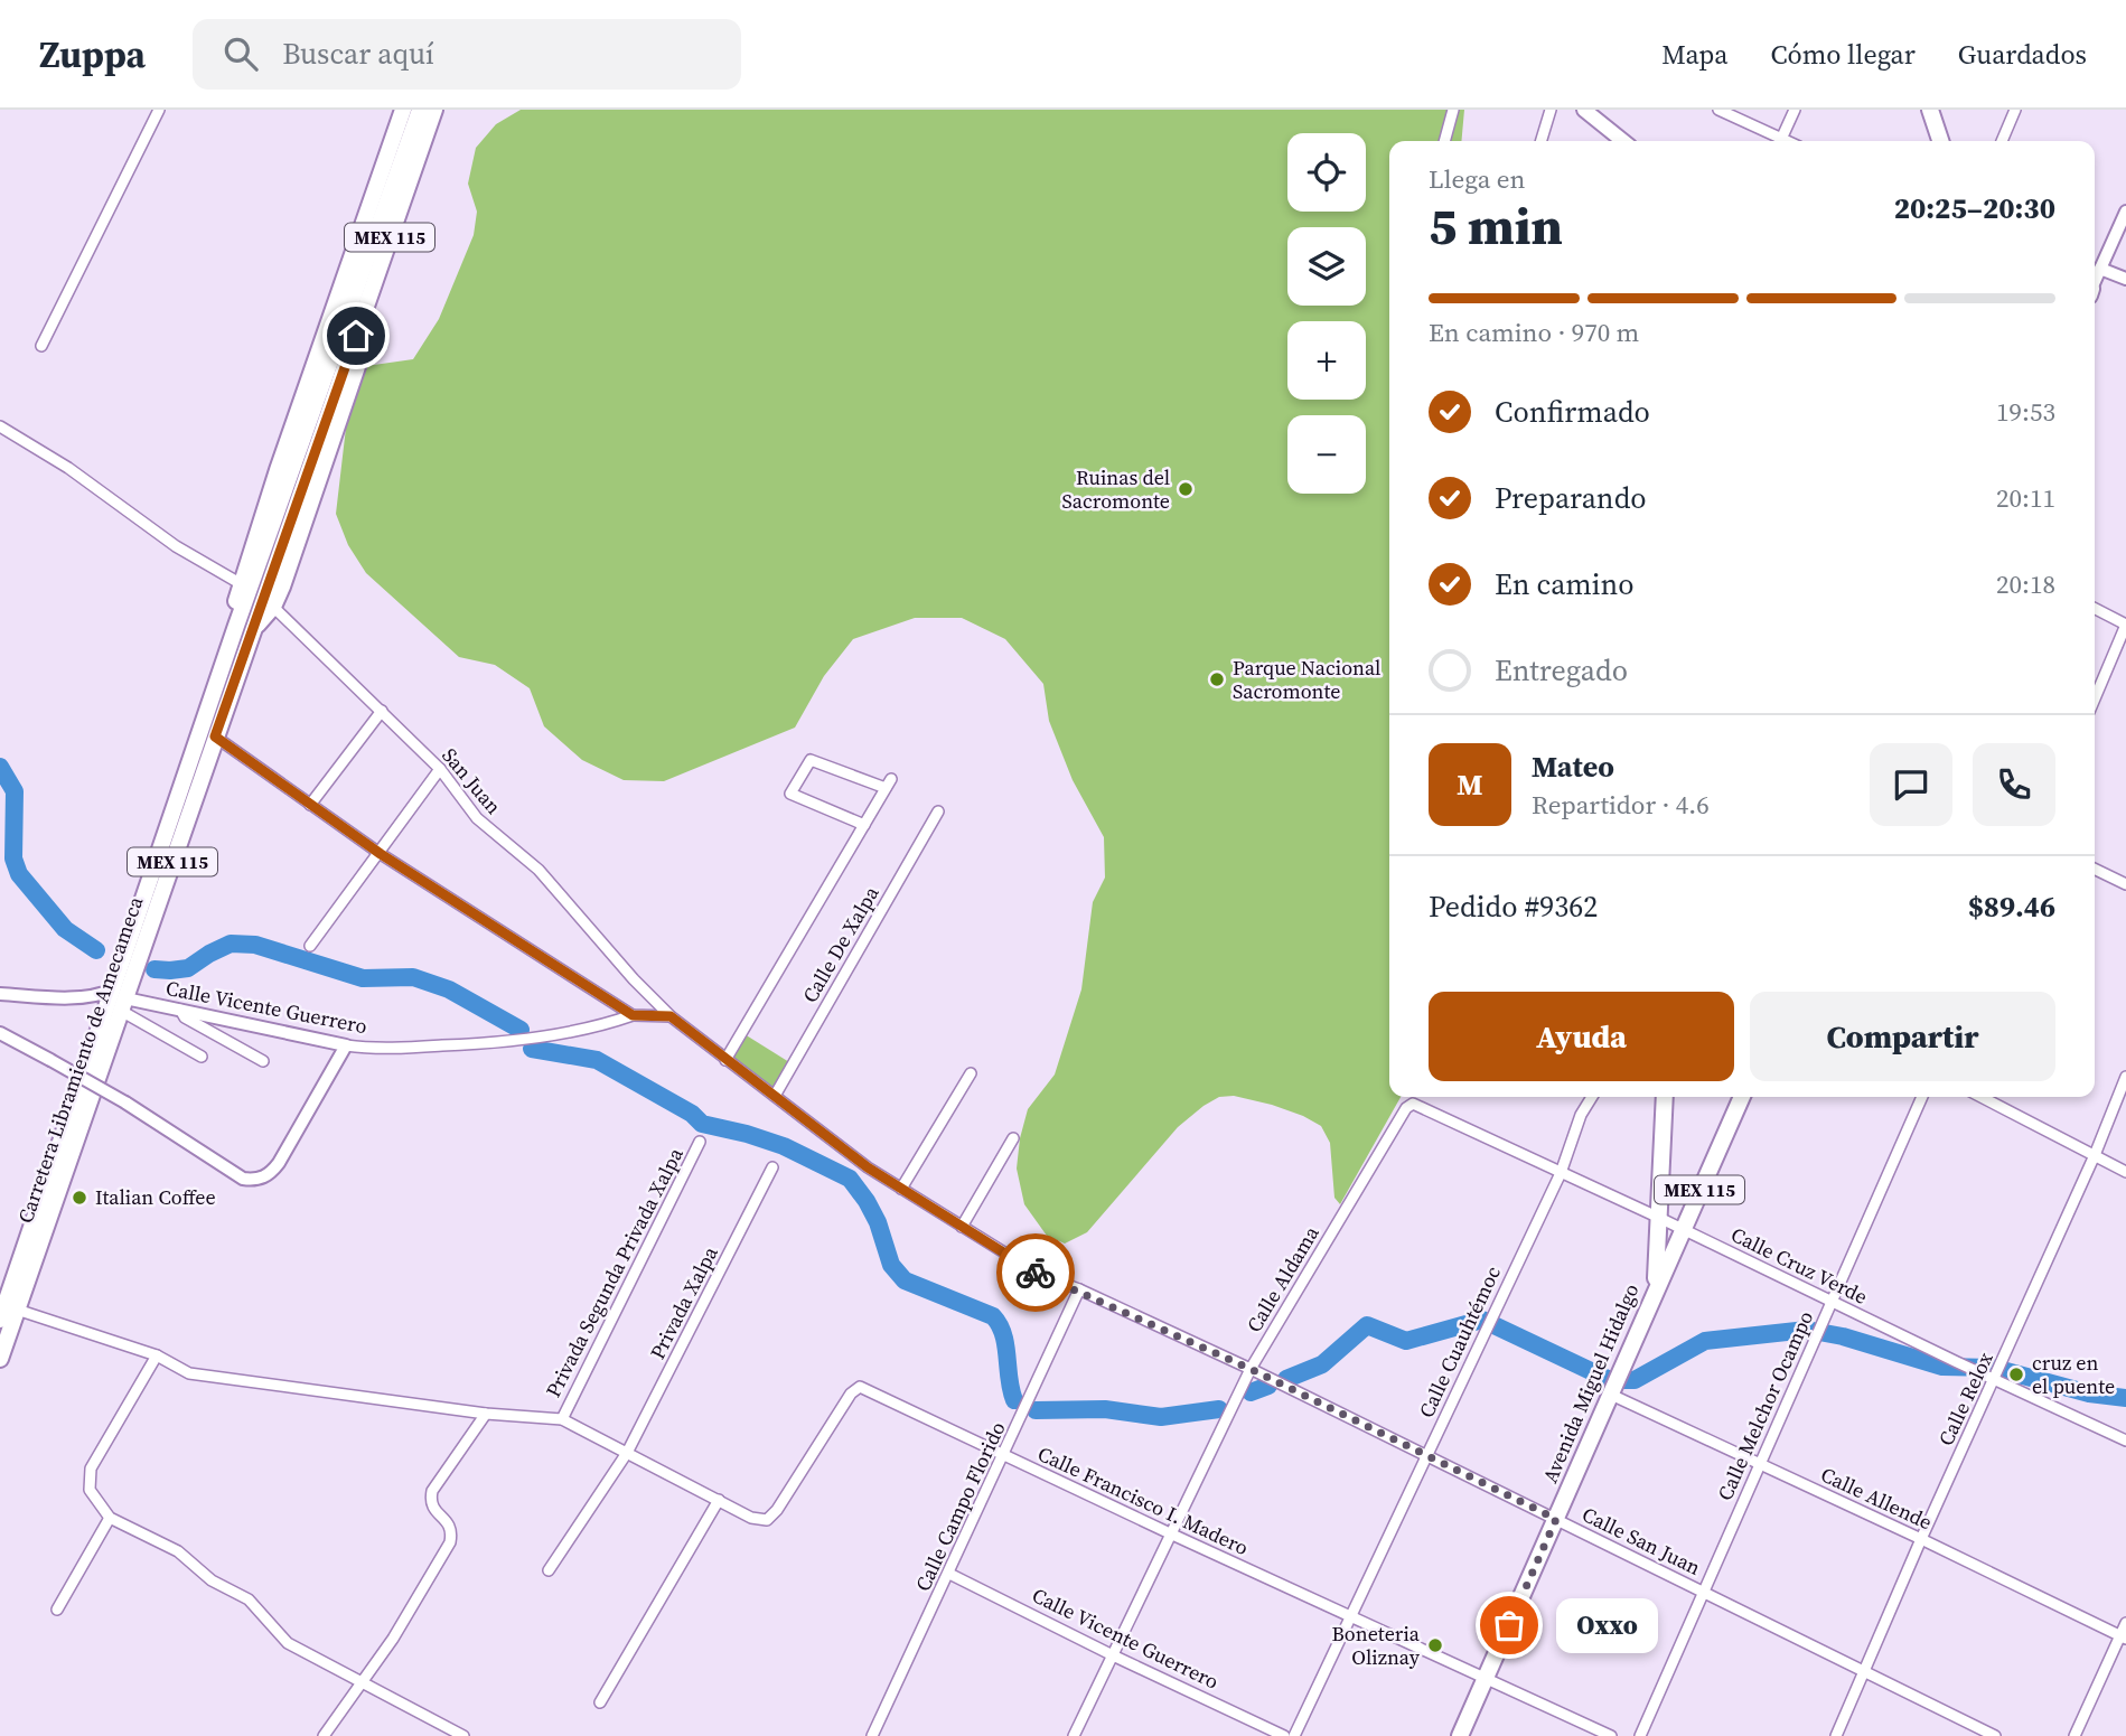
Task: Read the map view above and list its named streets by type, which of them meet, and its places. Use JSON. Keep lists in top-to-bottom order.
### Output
{
  "streets": {
    "main road": ["MEX 115", "Carretera Libramiento de Amecameca", "Avenida Miguel Hidalgo"],
    "street": [
      "San Juan",
      "Calle De Xalpa",
      "Calle Vicente Guerrero",
      "Calle Cruz Verde",
      "Privada Segunda Privada Xalpa",
      "Calle Aldama",
      "Privada Xalpa",
      "Calle Cuauhtémoc",
      "Calle Relox",
      "Calle Melchor Ocampo",
      "Calle Allende",
      "Calle Francisco I. Madero",
      "Calle Campo Florido",
      "Calle San Juan"
    ]
  },
  "crossings": [
    ["MEX 115", "Calle Cruz Verde"],
    ["MEX 115", "Avenida Miguel Hidalgo"],
    ["San Juan", "Calle San Juan"],
    ["Calle De Xalpa", "Calle San Juan"],
    ["Calle Vicente Guerrero", "Carretera Libramiento de Amecameca"],
    ["Calle Vicente Guerrero", "Calle Aldama"],
    ["Calle Vicente Guerrero", "Calle Campo Florido"],
    ["Calle Cruz Verde", "Calle Aldama"],
    ["Calle Cruz Verde", "Calle Cuauhtémoc"],
    ["Calle Cruz Verde", "Avenida Miguel Hidalgo"],
    ["Calle Cruz Verde", "Calle Relox"],
    ["Calle Cruz Verde", "Calle Melchor Ocampo"],
    ["Calle Aldama", "Calle Francisco I. Madero"],
    ["Calle Aldama", "Calle San Juan"],
    ["Calle Cuauhtémoc", "Calle Francisco I. Madero"],
    ["Calle Cuauhtémoc", "Calle San Juan"],
    ["Avenida Miguel Hidalgo", "Calle Allende"],
    ["Avenida Miguel Hidalgo", "Calle Francisco I. Madero"],
    ["Avenida Miguel Hidalgo", "Calle San Juan"],
    ["Calle Relox", "Calle Allende"],
    ["Calle Relox", "Calle San Juan"],
    ["Calle Melchor Ocampo", "Calle Allende"],
    ["Calle Melchor Ocampo", "Calle San Juan"],
    ["Calle Francisco I. Madero", "Calle Campo Florido"],
    ["Calle Campo Florido", "Calle San Juan"]
  ],
  "places": [
    "Ruinas del Sacromonte",
    "Parque Nacional Sacromonte",
    "Italian Coffee",
    "cruz en el puente",
    "Oxxo",
    "Boneteria Oliznay"
  ],
  "page": {
    "header": "Zuppa",
    "search": "Buscar aquí",
    "nav": ["Mapa", "Cómo llegar", "Guardados"],
    "map_buttons": ["+", "−"],
    "heading": ["5 min", "Llega en", "20:25–20:30"],
    "panel": [
      "Mateo",
      "Repartidor · 4.6",
      "Pedido #9362",
      "$89.46"
    ],
    "bar": "En camino · 970 m",
    "list": [
      ["Confirmado", "19:53"],
      ["Preparando", "20:11"],
      ["En camino", "20:18"],
      "Entregado"
    ],
    "round": "M",
    "buttons": ["Ayuda", "Compartir"],
    "bubble": "Oxxo"
  }
}
